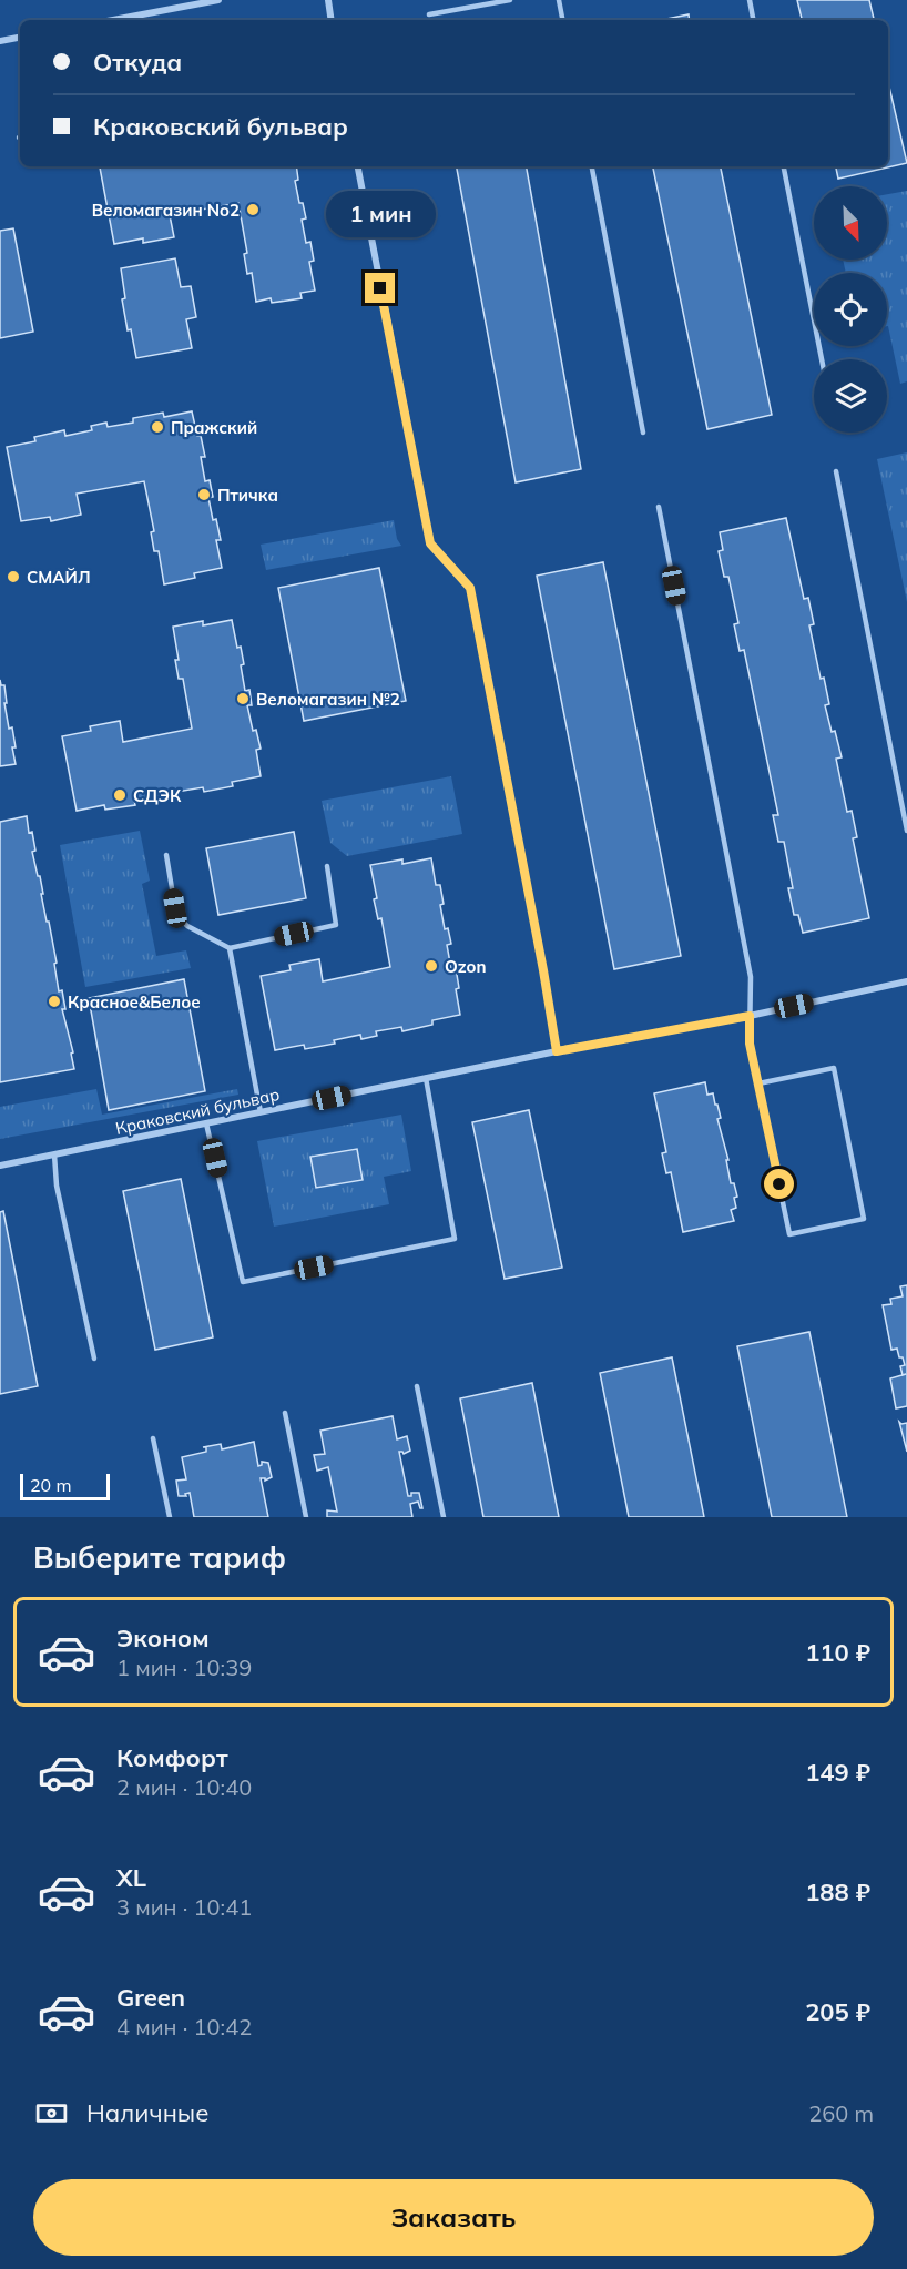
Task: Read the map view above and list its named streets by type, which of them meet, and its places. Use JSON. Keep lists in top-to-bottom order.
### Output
{
  "streets": {
    "street": ["Краковский бульвар"]
  },
  "places": [
    "Веломагазин No2",
    "Пражский",
    "Птичка",
    "СМАЙЛ",
    "Веломагазин №2",
    "СДЭК",
    "Ozon",
    "Красное&Белое"
  ],
  "scale_bar": "20 m",
  "north": "bottom right",
  "page": {
    "banner": ["Откуда", "Краковский бульвар"],
    "bubble": "1 мин",
    "scale": "20 m",
    "heading": "Выберите тариф",
    "list": [
      {
        "name": "Эконом",
        "note": "1 мин · 10:39",
        "value": "110 ₽"
      },
      {
        "name": "Комфорт",
        "note": "2 мин · 10:40",
        "value": "149 ₽"
      },
      {
        "name": "XL",
        "note": "3 мин · 10:41",
        "value": "188 ₽"
      },
      {
        "name": "Green",
        "note": "4 мин · 10:42",
        "value": "205 ₽"
      }
    ],
    "pay": ["Наличные", "260 m"],
    "buttons": "Заказать"
  }
}
